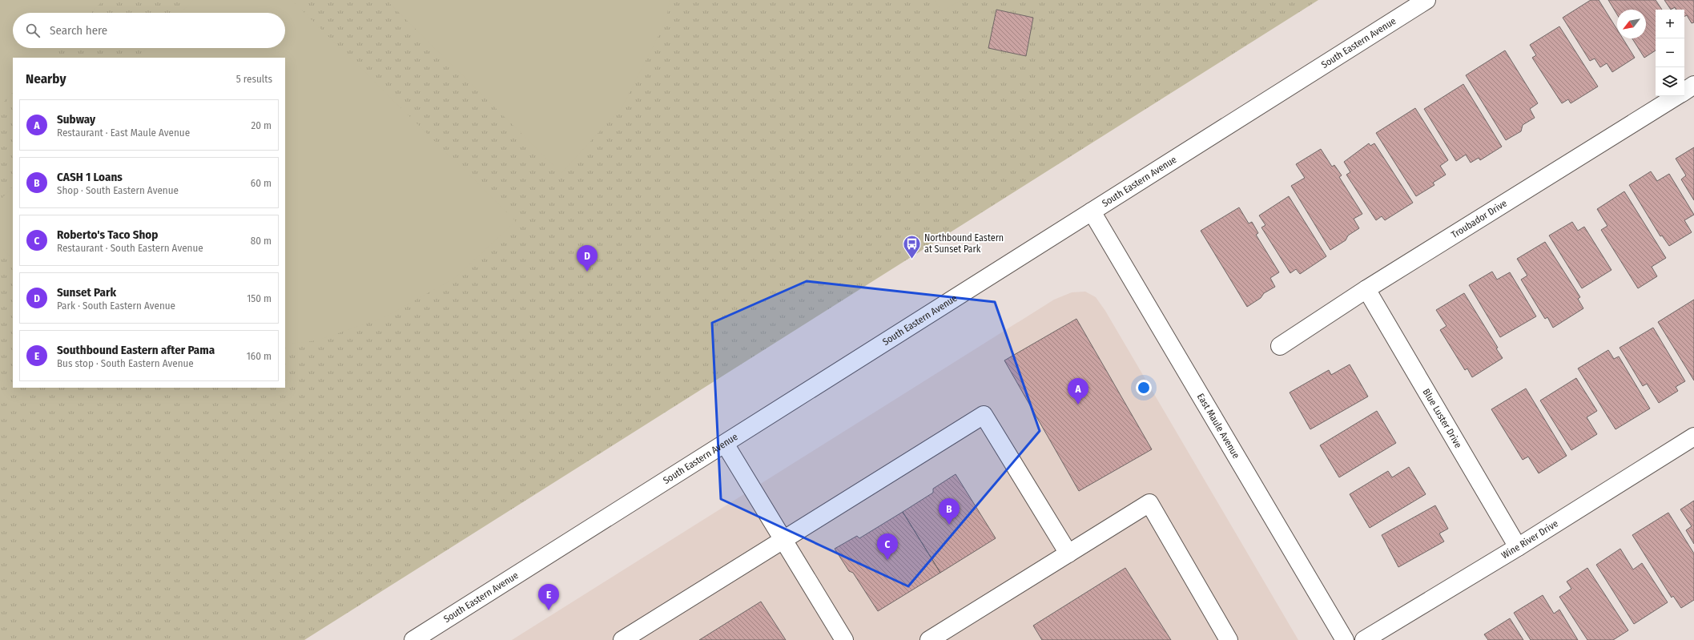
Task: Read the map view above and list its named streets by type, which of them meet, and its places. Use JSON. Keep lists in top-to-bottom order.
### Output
{
  "streets": {
    "street": [
      "South Eastern Avenue",
      "Troubador Drive",
      "Blue Luster Drive",
      "East Maule Avenue",
      "Wine River Drive"
    ]
  },
  "crossings": [
    ["South Eastern Avenue", "East Maule Avenue"],
    ["Troubador Drive", "Blue Luster Drive"],
    ["Blue Luster Drive", "Wine River Drive"]
  ],
  "places": {
    "bus stop": ["Northbound Eastern at Sunset Park"]
  },
  "north": "bottom left",
  "page": {
    "map_buttons": ["+", "−"],
    "search": "Search here",
    "heading": ["Nearby", "5 results"],
    "list": [
      {
        "mark": "A",
        "name": "Subway",
        "note": "Restaurant · East Maule Avenue",
        "value": "20 m"
      },
      {
        "mark": "B",
        "name": "CASH 1 Loans",
        "note": "Shop · South Eastern Avenue",
        "value": "60 m"
      },
      {
        "mark": "C",
        "name": "Roberto's Taco Shop",
        "note": "Restaurant · South Eastern Avenue",
        "value": "80 m"
      },
      {
        "mark": "D",
        "name": "Sunset Park",
        "note": "Park · South Eastern Avenue",
        "value": "150 m"
      },
      {
        "mark": "E",
        "name": "Southbound Eastern after Pama",
        "note": "Bus stop · South Eastern Avenue",
        "value": "160 m"
      }
    ],
    "pins": [
      "D",
      "A",
      "B",
      "C",
      "E"
    ]
  }
}
